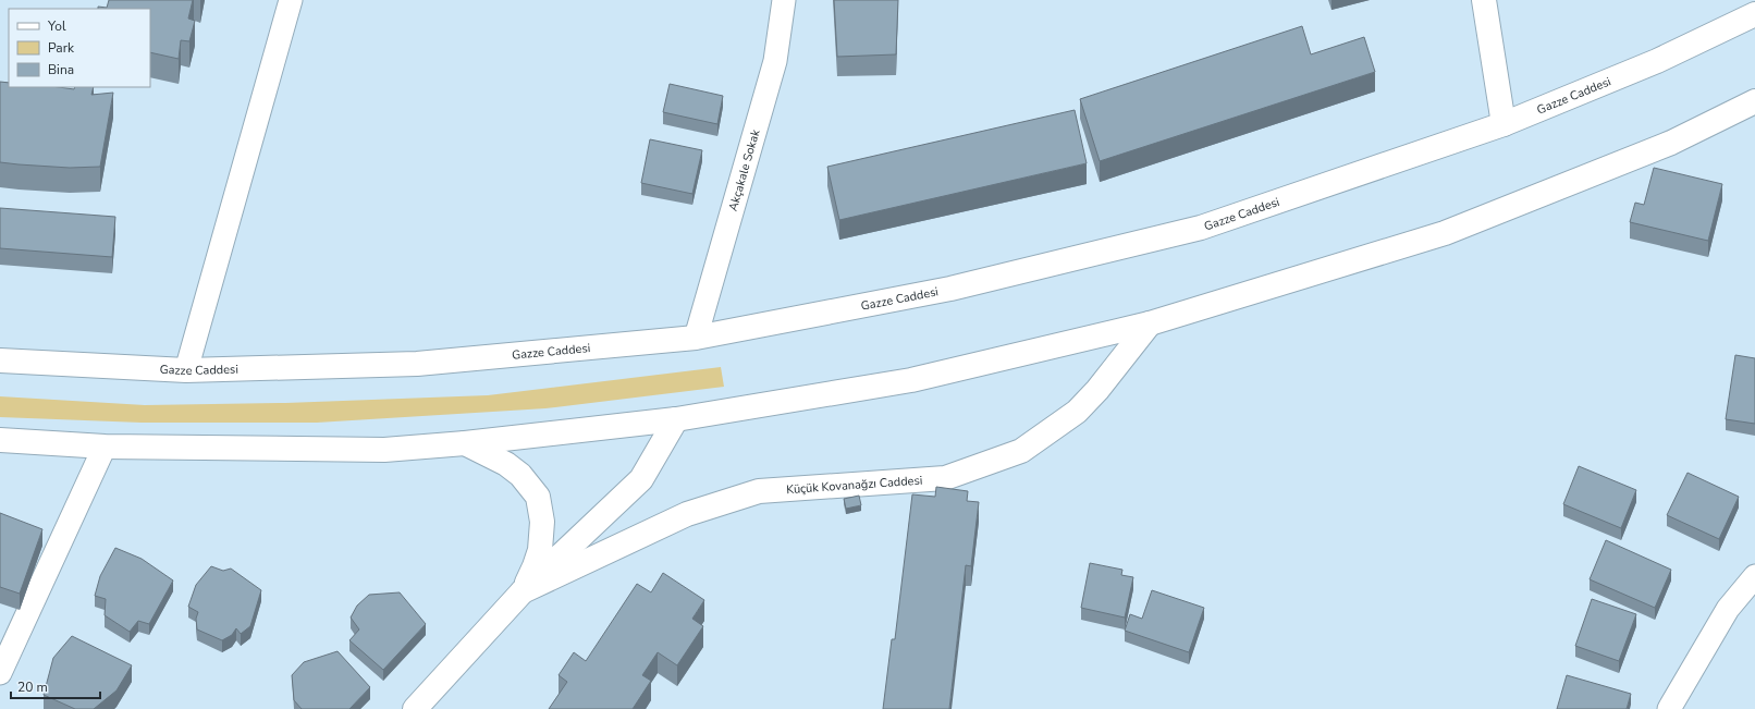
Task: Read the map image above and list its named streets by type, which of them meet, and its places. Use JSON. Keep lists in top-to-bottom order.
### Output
{
  "streets": {
    "main road": ["Gazze Caddesi", "Küçük Kovanağzı Caddesi"],
    "street": ["Akçakale Sokak"]
  },
  "crossings": [
    ["Gazze Caddesi", "Akçakale Sokak"]
  ],
  "legend": ["Yol", "Park", "Bina"],
  "scale_bar": "20 m"
}
